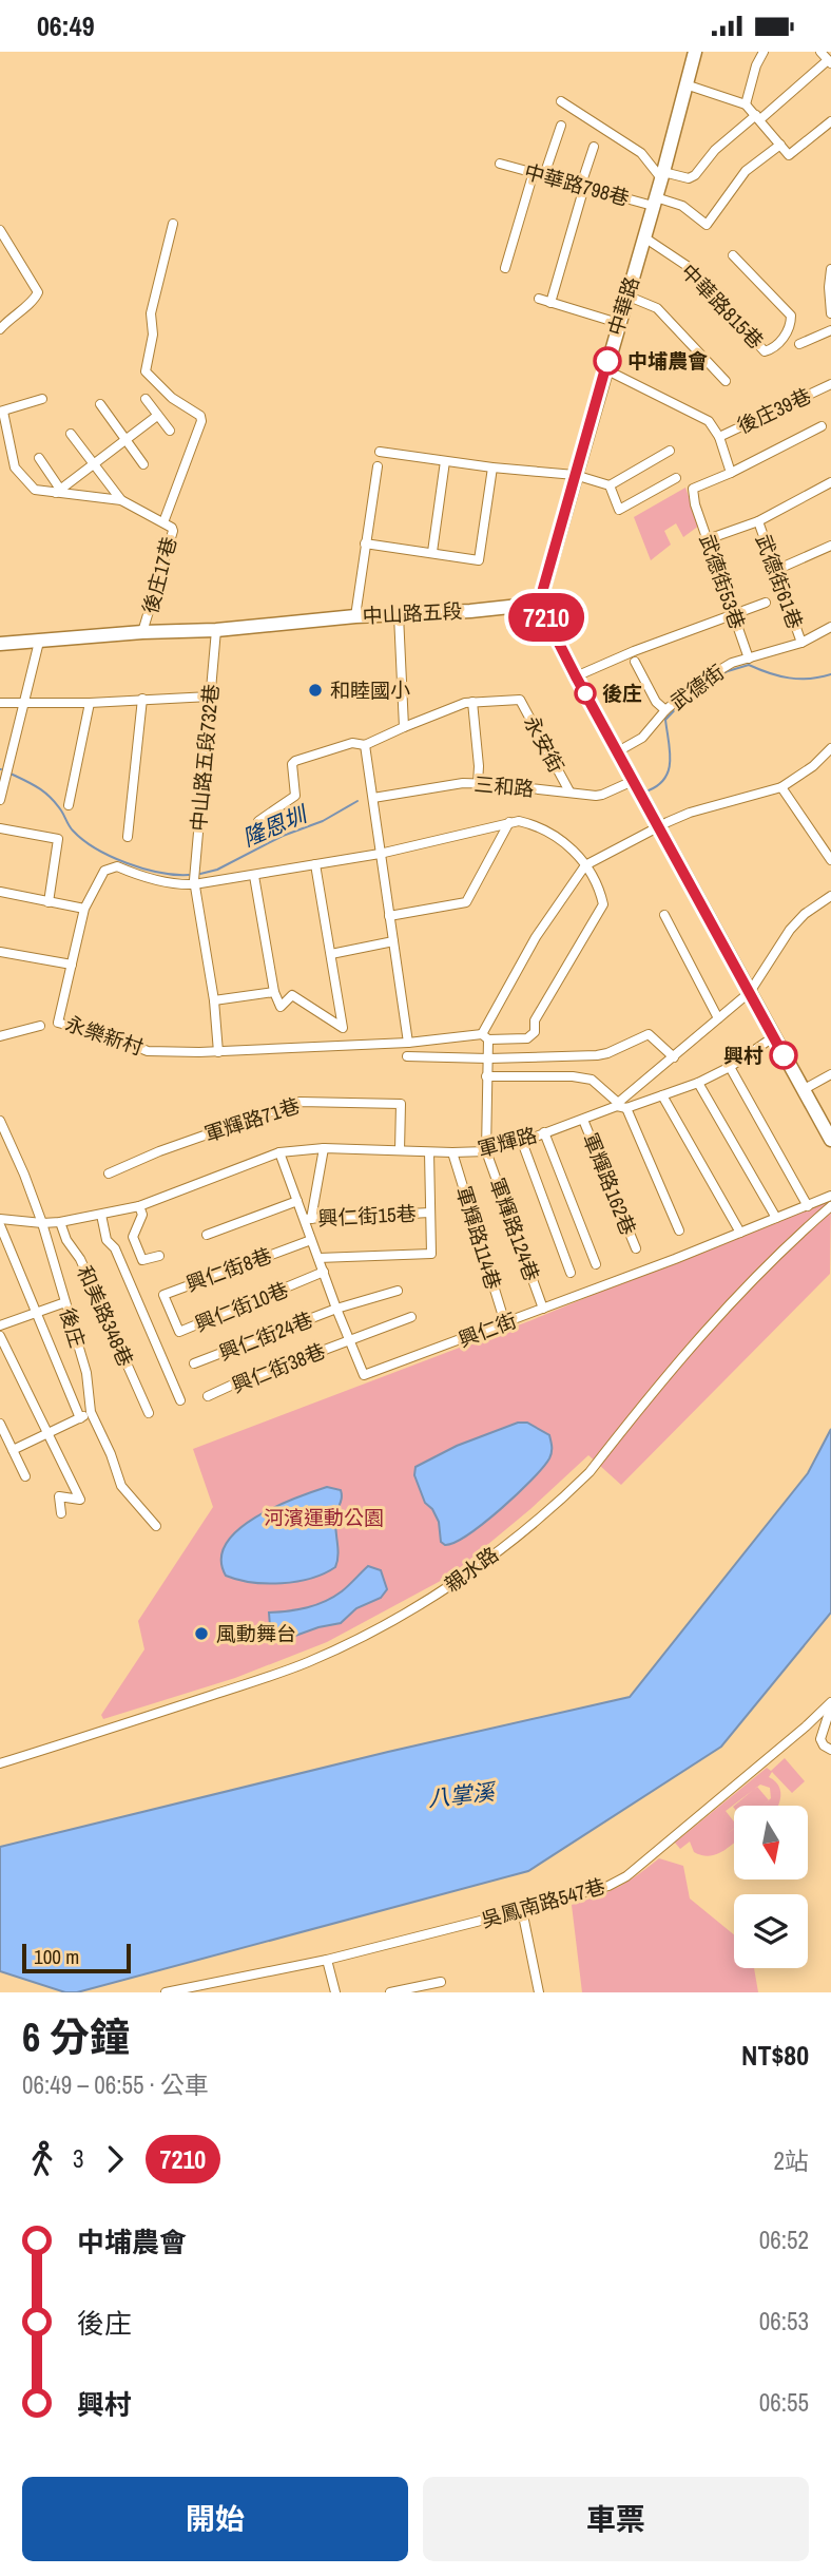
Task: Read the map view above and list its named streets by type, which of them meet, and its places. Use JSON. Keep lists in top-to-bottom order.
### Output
{
  "streets": {
    "main road": ["中華路", "中山路五段"],
    "street": [
      "中華路798巷",
      "中華路815巷",
      "後庄39巷",
      "後庄17巷",
      "武德街53巷",
      "武德街61巷",
      "武德街",
      "永安街",
      "中山路五段732巷",
      "三和路",
      "永樂新村",
      "軍輝路71巷",
      "軍輝路",
      "軍輝路162巷",
      "興仁街15巷",
      "軍輝路124巷",
      "軍輝路114巷",
      "興仁街8巷",
      "興仁街10巷",
      "和美路348巷",
      "後庄",
      "興仁街",
      "興仁街24巷",
      "興仁街38巷",
      "親水路",
      "吳鳳南路547巷"
    ]
  },
  "crossings": [
    ["中華路798巷", "中華路"],
    ["中華路", "中華路815巷"],
    ["中華路", "後庄39巷"],
    ["中華路", "中山路五段"],
    ["後庄39巷", "武德街53巷"],
    ["後庄17巷", "中山路五段"],
    ["武德街53巷", "武德街"],
    ["武德街61巷", "武德街"],
    ["中山路五段", "中山路五段732巷"],
    ["永安街", "三和路"],
    ["中山路五段732巷", "永樂新村"],
    ["永樂新村", "軍輝路124巷"],
    ["軍輝路71巷", "軍輝路"],
    ["軍輝路", "軍輝路162巷"],
    ["軍輝路", "軍輝路124巷"],
    ["軍輝路", "軍輝路114巷"],
    ["軍輝路", "和美路348巷"],
    ["軍輝路", "後庄"],
    ["軍輝路", "興仁街"],
    ["興仁街15巷", "興仁街"],
    ["軍輝路124巷", "興仁街"],
    ["軍輝路114巷", "興仁街"],
    ["興仁街8巷", "興仁街10巷"],
    ["興仁街8巷", "興仁街"],
    ["興仁街10巷", "興仁街"],
    ["興仁街", "興仁街24巷"],
    ["興仁街", "興仁街38巷"]
  ],
  "water": ["隆恩圳", "八掌溪"],
  "parks": ["河濱運動公園"],
  "places": [
    "中埔農會",
    "和睦國小",
    "後庄",
    "興村",
    "風動舞台"
  ],
  "lines": ["bus line 7210"],
  "scale_bar": "100 m",
  "north": "bottom",
  "page": {
    "status": "06:49",
    "on_map": "7210",
    "scale": "100 m",
    "heading": ["6 分鐘", "06:49 – 06:55 · 公車", "NT$80"],
    "legs": ["3", "7210", "2站"],
    "list": [
      {
        "name": "中埔農會",
        "value": "06:52"
      },
      {
        "name": "後庄",
        "value": "06:53"
      },
      {
        "name": "興村",
        "value": "06:55"
      }
    ],
    "buttons": ["開始", "車票"]
  }
}
